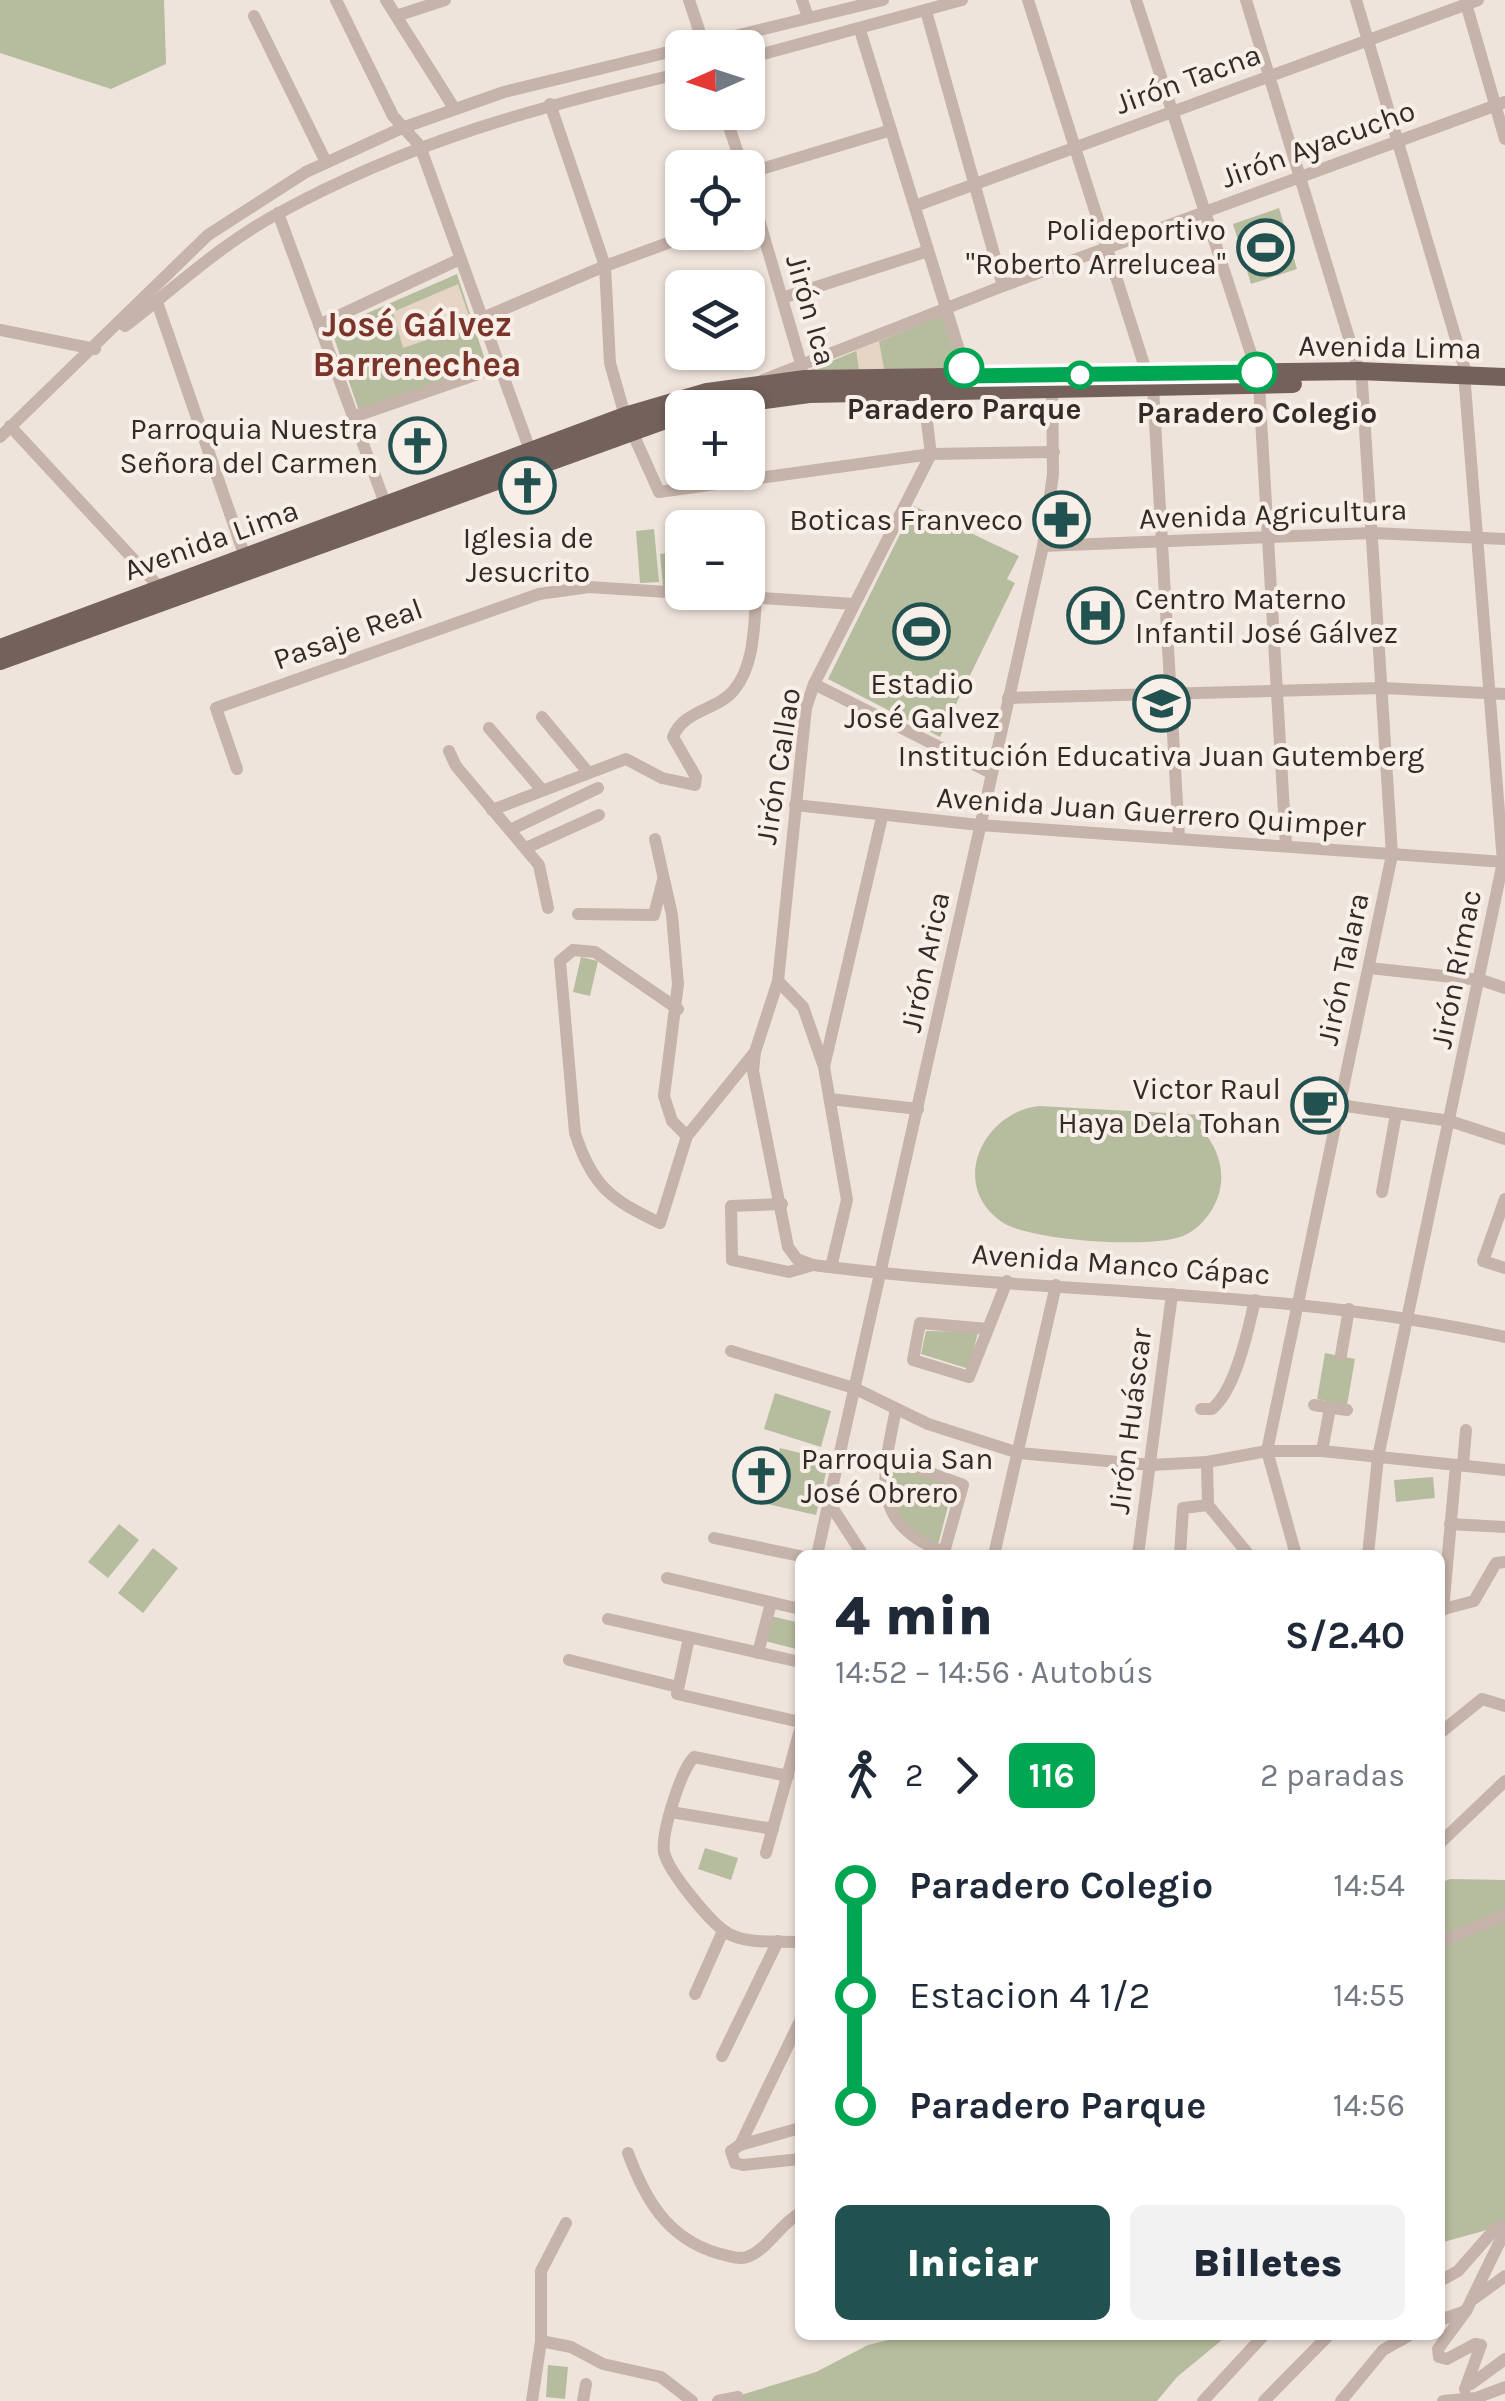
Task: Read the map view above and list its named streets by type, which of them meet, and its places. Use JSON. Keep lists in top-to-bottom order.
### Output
{
  "streets": {
    "main road": ["Avenida Lima"],
    "street": [
      "Jirón Tacna",
      "Jirón Ayacucho",
      "Jirón Ica",
      "Avenida Agricultura",
      "Pasaje Real",
      "Jirón Callao",
      "Avenida Juan Guerrero Quimper",
      "Jirón Arica",
      "Jirón Talara",
      "Jirón Rímac",
      "Avenida Manco Cápac",
      "Jirón Huáscar"
    ]
  },
  "crossings": [
    ["Jirón Tacna", "Jirón Talara"],
    ["Jirón Tacna", "Jirón Rímac"],
    ["Jirón Ayacucho", "Jirón Ica"],
    ["Jirón Ayacucho", "Avenida Lima"],
    ["Jirón Ayacucho", "Jirón Talara"],
    ["Jirón Ayacucho", "Jirón Rímac"],
    ["Jirón Ica", "Avenida Lima"],
    ["Avenida Lima", "Jirón Arica"],
    ["Avenida Lima", "Jirón Talara"],
    ["Avenida Lima", "Jirón Rímac"],
    ["Avenida Agricultura", "Jirón Arica"],
    ["Avenida Agricultura", "Jirón Talara"],
    ["Avenida Agricultura", "Jirón Rímac"],
    ["Pasaje Real", "Jirón Callao"],
    ["Jirón Callao", "Avenida Juan Guerrero Quimper"],
    ["Avenida Juan Guerrero Quimper", "Jirón Arica"],
    ["Avenida Juan Guerrero Quimper", "Jirón Talara"],
    ["Avenida Juan Guerrero Quimper", "Jirón Rímac"],
    ["Jirón Arica", "Avenida Manco Cápac"],
    ["Jirón Talara", "Avenida Manco Cápac"],
    ["Jirón Rímac", "Avenida Manco Cápac"],
    ["Avenida Manco Cápac", "Jirón Huáscar"]
  ],
  "districts": ["José Gálvez Barrenechea"],
  "places": {
    "sports": ["Polideportivo \"Roberto Arrelucea\"", "Estadio José Galvez"],
    "other": ["Paradero Parque", "Paradero Colegio"],
    "church": ["Parroquia Nuestra Señora del Carmen", "Iglesia de Jesucrito", "Parroquia San José Obrero"],
    "pharmacy": ["Boticas Franveco"],
    "hospital": ["Centro Materno Infantil José Gálvez"],
    "school or university": ["Institución Educativa Juan Gutemberg"],
    "cafe": ["Victor Raul Haya Dela Tohan"]
  },
  "lines": ["bus line 116"],
  "north": "left",
  "page": {
    "map_buttons": ["+", "−"],
    "heading": ["4 min", "14:52 – 14:56 · Autobús", "S/2.40"],
    "legs": ["2", "116", "2 paradas"],
    "list": [
      {
        "name": "Paradero Colegio",
        "value": "14:54"
      },
      {
        "name": "Estacion 4 1/2",
        "value": "14:55"
      },
      {
        "name": "Paradero Parque",
        "value": "14:56"
      }
    ],
    "buttons": ["Iniciar", "Billetes"]
  }
}
